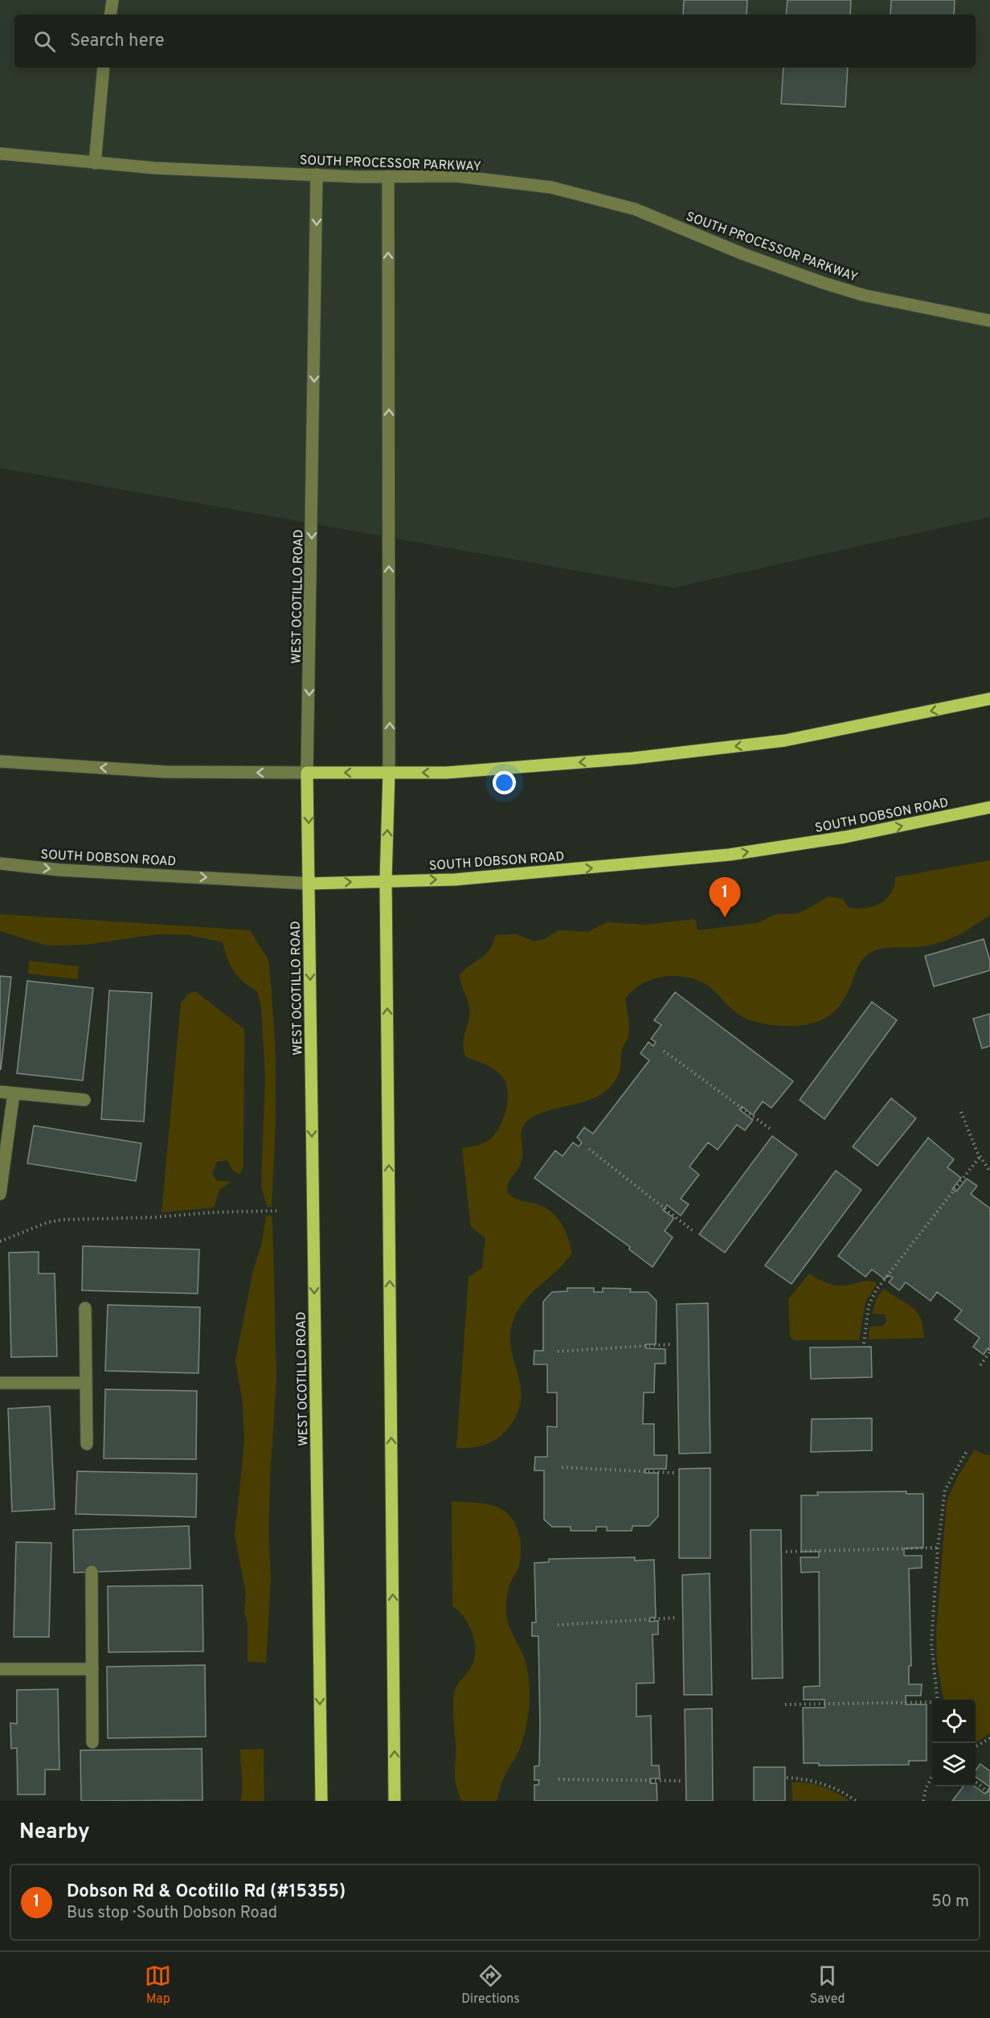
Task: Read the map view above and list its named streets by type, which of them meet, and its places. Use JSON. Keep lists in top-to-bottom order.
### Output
{
  "streets": {
    "main road": ["WEST OCOTILLO ROAD", "SOUTH DOBSON ROAD"],
    "street": ["SOUTH PROCESSOR PARKWAY"]
  },
  "crossings": [
    ["SOUTH PROCESSOR PARKWAY", "WEST OCOTILLO ROAD"],
    ["WEST OCOTILLO ROAD", "SOUTH DOBSON ROAD"]
  ],
  "one_way": ["SOUTH DOBSON ROAD"],
  "page": {
    "search": "Search here",
    "pins": "1",
    "heading": "Nearby",
    "list": [
      {
        "mark": "1",
        "name": "Dobson Rd & Ocotillo Rd (#15355)",
        "note": "Bus stop · South Dobson Road",
        "value": "50 m"
      }
    ],
    "nav": ["Map", "Directions", "Saved"]
  }
}
